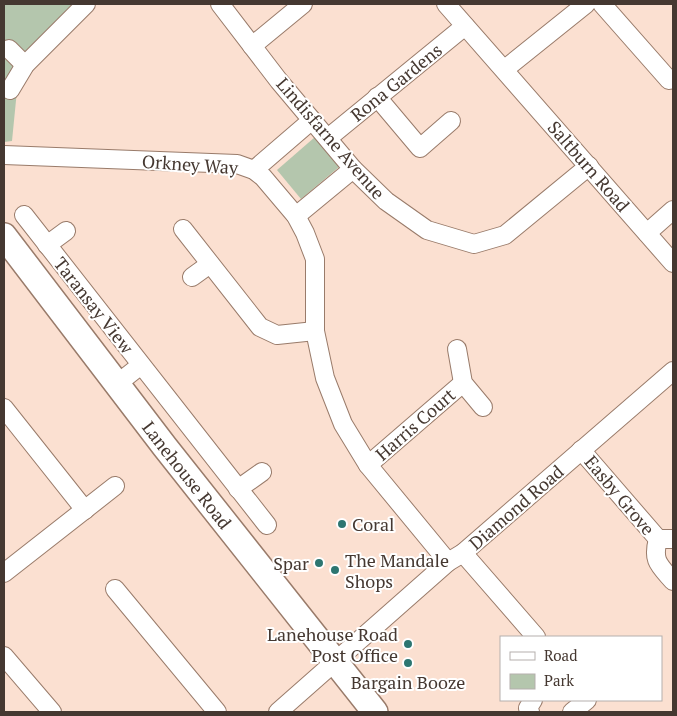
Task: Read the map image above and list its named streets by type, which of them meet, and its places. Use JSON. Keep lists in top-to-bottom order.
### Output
{
  "streets": {
    "street": [
      "Rona Gardens",
      "Lindisfarne Avenue",
      "Orkney Way",
      "Saltburn Road",
      "Taransay View",
      "Harris Court",
      "Lanehouse Road",
      "Easby Grove",
      "Diamond Road"
    ]
  },
  "crossings": [
    ["Rona Gardens", "Lindisfarne Avenue"],
    ["Rona Gardens", "Saltburn Road"],
    ["Lindisfarne Avenue", "Saltburn Road"],
    ["Orkney Way", "Harris Court"],
    ["Orkney Way", "Diamond Road"],
    ["Lanehouse Road", "Diamond Road"],
    ["Easby Grove", "Diamond Road"]
  ],
  "places": [
    "Coral",
    "Spar",
    "The Mandale Shops",
    "Lanehouse Road Post Office",
    "Bargain Booze"
  ],
  "legend": ["Road", "Park"]
}
